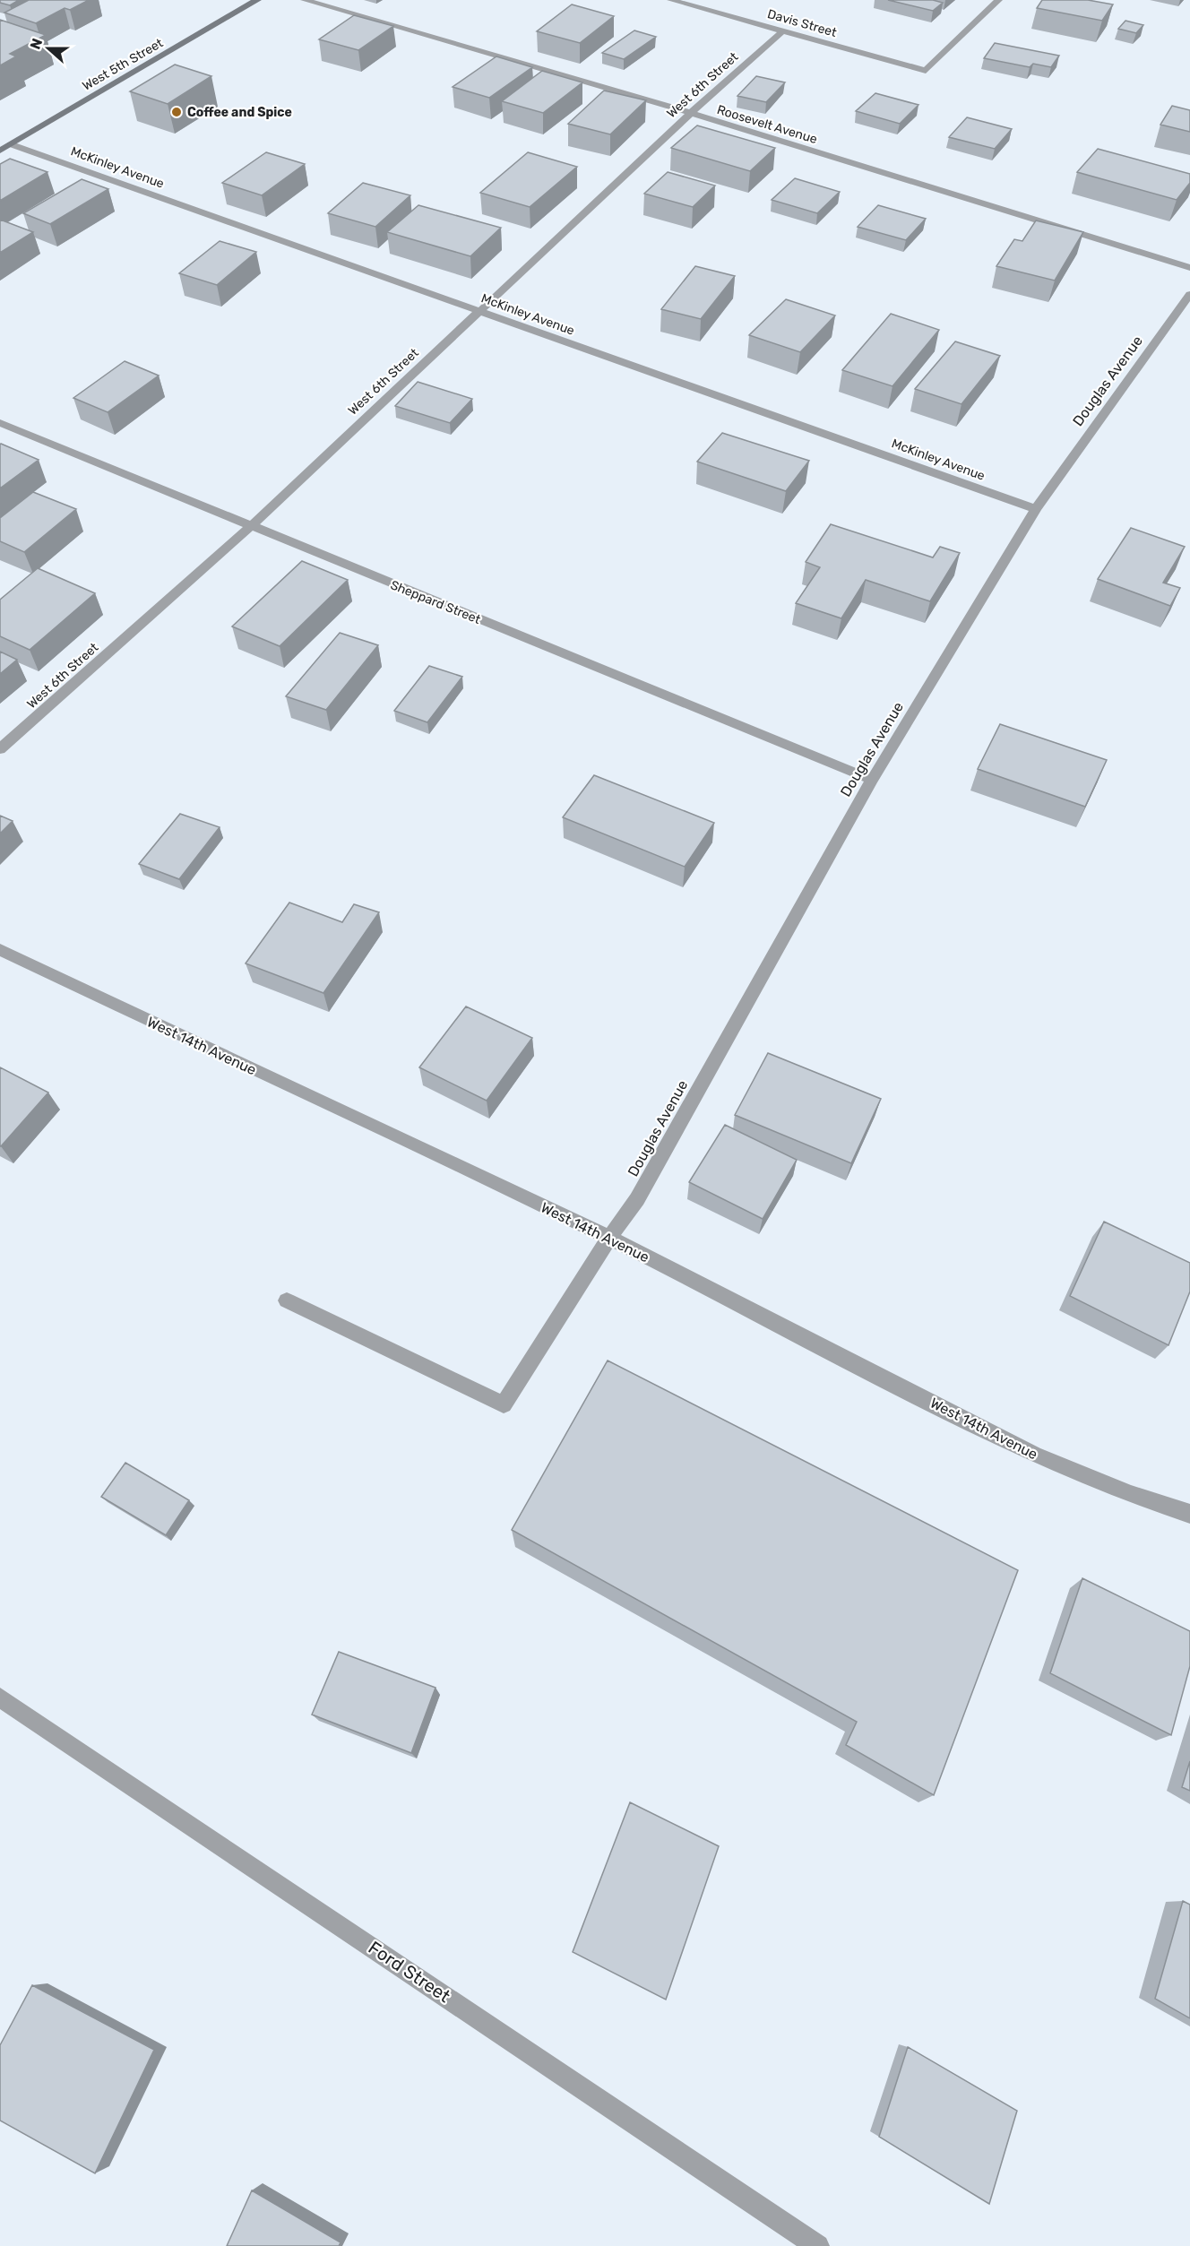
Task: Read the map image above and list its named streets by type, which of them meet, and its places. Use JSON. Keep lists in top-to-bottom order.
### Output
{
  "streets": {
    "main road": ["West 5th Street"],
    "street": [
      "Davis Street",
      "West 6th Street",
      "Roosevelt Avenue",
      "McKinley Avenue",
      "Douglas Avenue",
      "Sheppard Street",
      "West 14th Avenue",
      "Ford Street"
    ]
  },
  "crossings": [
    ["Davis Street", "West 6th Street"],
    ["West 5th Street", "McKinley Avenue"],
    ["West 6th Street", "Roosevelt Avenue"],
    ["West 6th Street", "McKinley Avenue"],
    ["West 6th Street", "Sheppard Street"],
    ["McKinley Avenue", "Douglas Avenue"],
    ["Douglas Avenue", "Sheppard Street"],
    ["Douglas Avenue", "West 14th Avenue"]
  ],
  "places": ["Coffee and Spice"],
  "north": "left"
}
